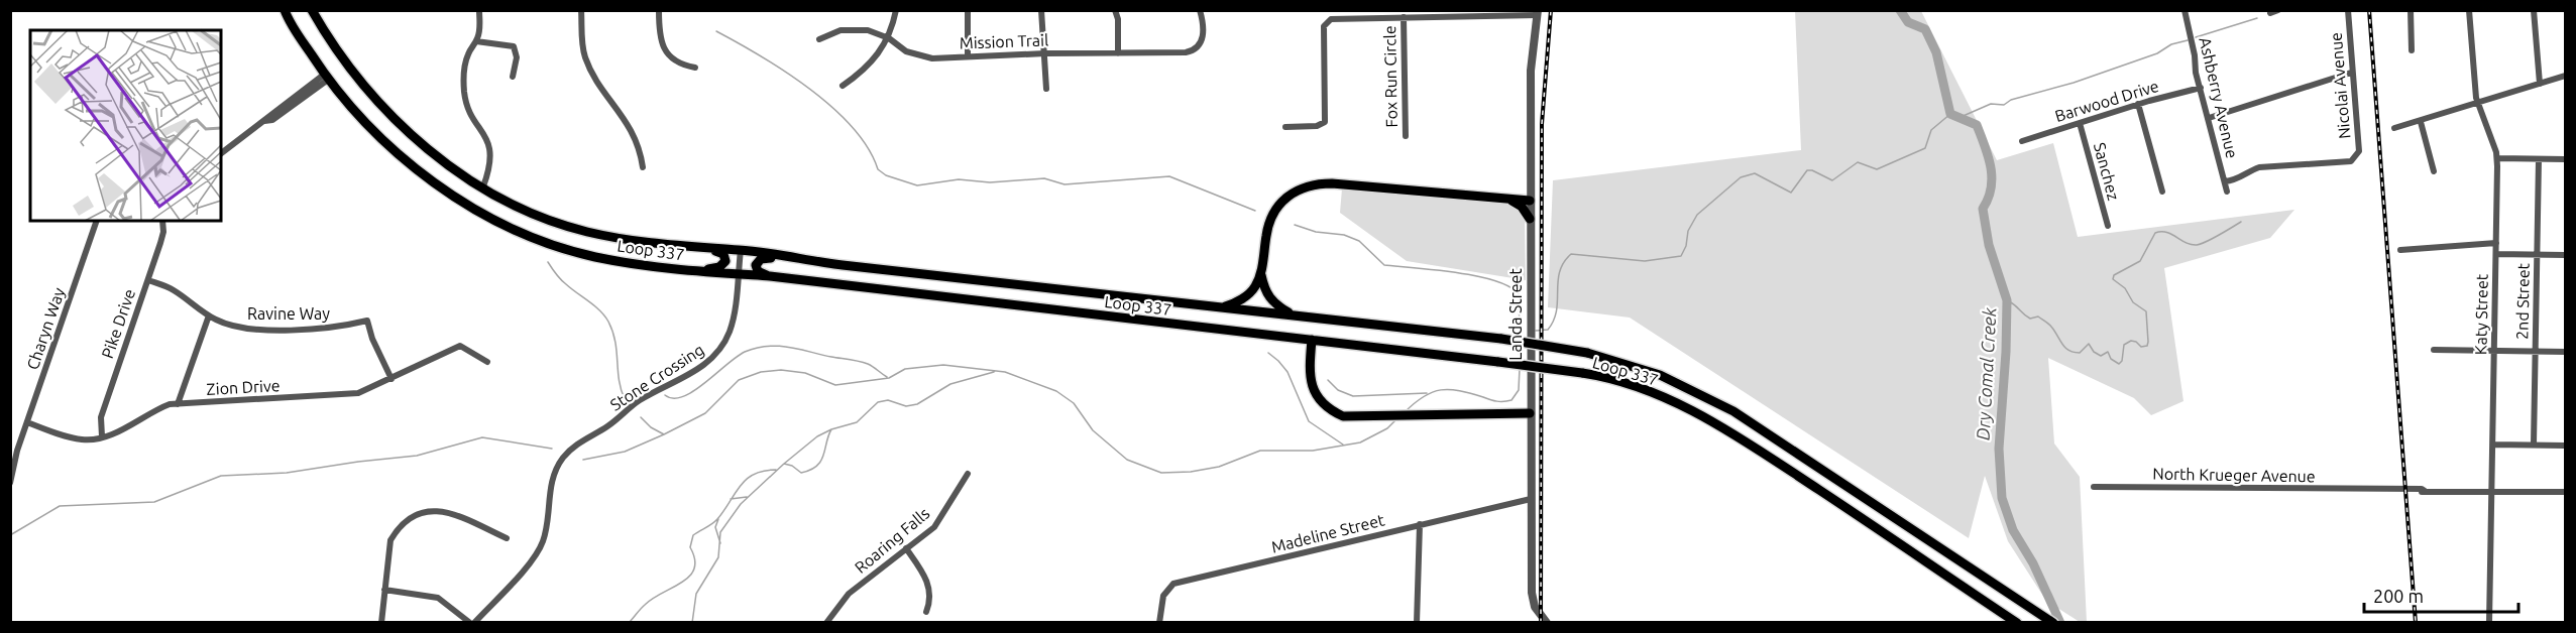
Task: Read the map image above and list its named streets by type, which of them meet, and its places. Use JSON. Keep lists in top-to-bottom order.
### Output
{
  "streets": {
    "main road": ["Loop 337"],
    "street": [
      "Mission Trail",
      "Fox Run Circle",
      "Nicolai Avenue",
      "Ashberry Avenue",
      "Barwood Drive",
      "Sanchez",
      "2nd Street",
      "Ravine Way",
      "Landa Street",
      "Katy Street",
      "Pike Drive",
      "Charyn Way",
      "Stone Crossing",
      "Zion Drive",
      "North Krueger Avenue",
      "Madeline Street",
      "Roaring Falls"
    ]
  },
  "crossings": [
    ["Nicolai Avenue", "Ashberry Avenue"],
    ["Ashberry Avenue", "Barwood Drive"],
    ["Barwood Drive", "Sanchez"],
    ["Loop 337", "Stone Crossing"],
    ["Ravine Way", "Pike Drive"],
    ["Ravine Way", "Zion Drive"],
    ["Landa Street", "Madeline Street"],
    ["Katy Street", "North Krueger Avenue"],
    ["Pike Drive", "Zion Drive"],
    ["Charyn Way", "Zion Drive"]
  ],
  "water": ["Dry Comal Creek"],
  "scale_bar": "200 m"
}
